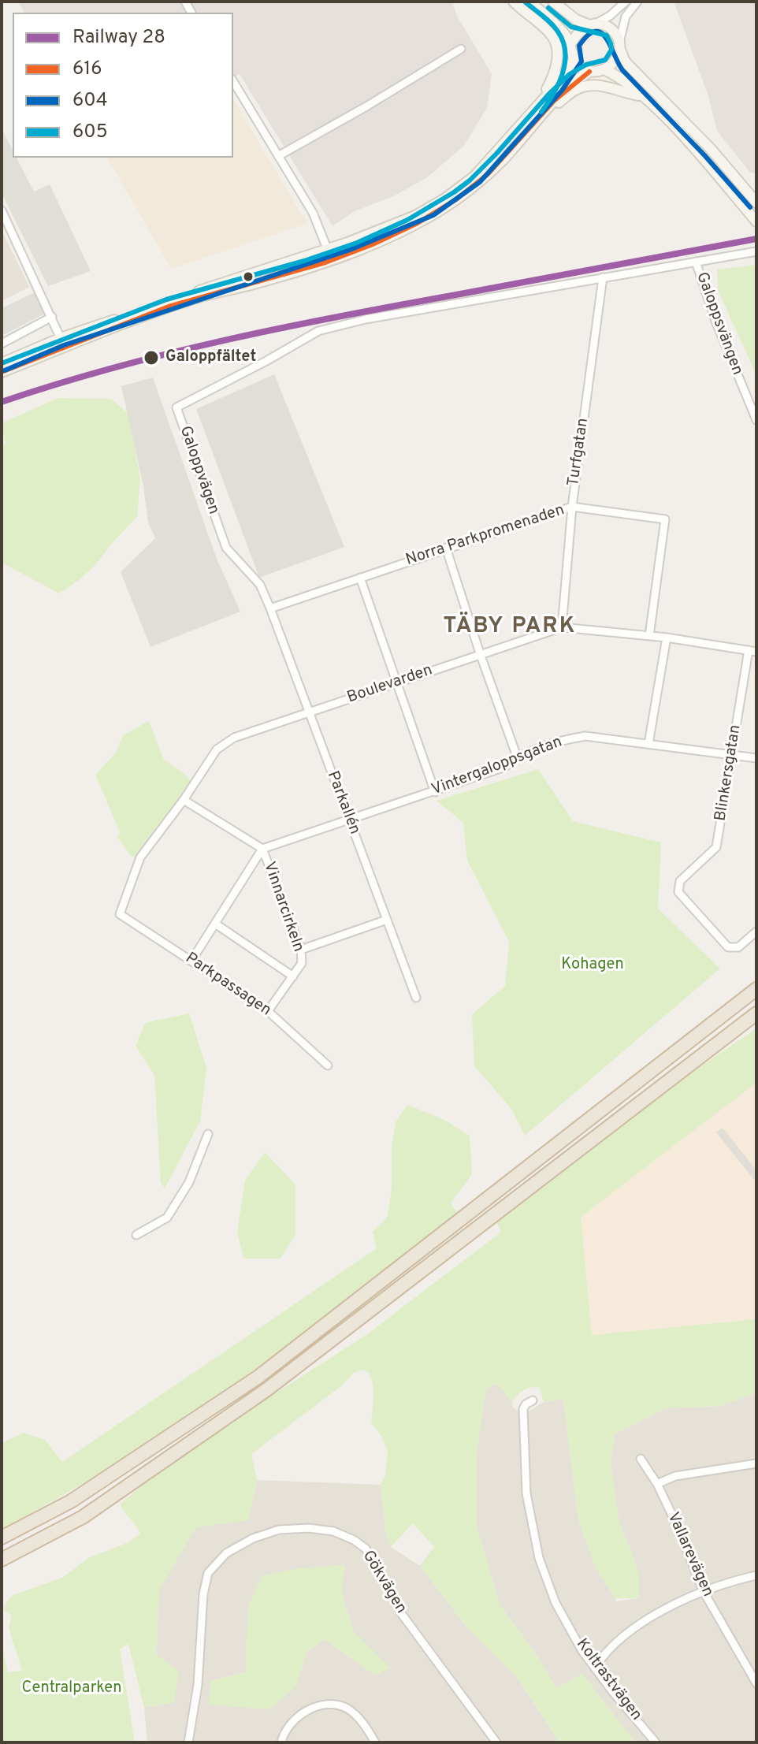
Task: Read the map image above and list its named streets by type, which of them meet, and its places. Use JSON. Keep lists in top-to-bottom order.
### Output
{
  "streets": {
    "street": [
      "Galoppsvängen",
      "Turfgatan",
      "Galoppvägen",
      "Norra Parkpromenaden",
      "Boulevarden",
      "Vintergaloppsgatan",
      "Blinkersgatan",
      "Parkallén",
      "Vinnarcirkeln",
      "Parkpassagen",
      "Vallarevägen",
      "Gökvägen",
      "Koltrastvägen"
    ]
  },
  "crossings": [
    ["Galoppsvängen", "Galoppvägen"],
    ["Turfgatan", "Galoppvägen"],
    ["Turfgatan", "Norra Parkpromenaden"],
    ["Turfgatan", "Boulevarden"],
    ["Galoppvägen", "Norra Parkpromenaden"],
    ["Galoppvägen", "Parkallén"],
    ["Norra Parkpromenaden", "Boulevarden"],
    ["Norra Parkpromenaden", "Parkallén"],
    ["Boulevarden", "Blinkersgatan"],
    ["Boulevarden", "Parkallén"],
    ["Boulevarden", "Parkpassagen"],
    ["Vintergaloppsgatan", "Blinkersgatan"],
    ["Vintergaloppsgatan", "Parkallén"],
    ["Vintergaloppsgatan", "Vinnarcirkeln"],
    ["Vinnarcirkeln", "Parkpassagen"]
  ],
  "districts": ["TÄBY PARK"],
  "parks": ["Kohagen", "Centralparken"],
  "places": ["Galoppfältet"],
  "lines": [
    "transit line 605",
    "transit line 604",
    "transit line 616",
    "rail line 28"
  ],
  "legend": [
    "Railway 28",
    "616",
    "604",
    "605"
  ]
}
